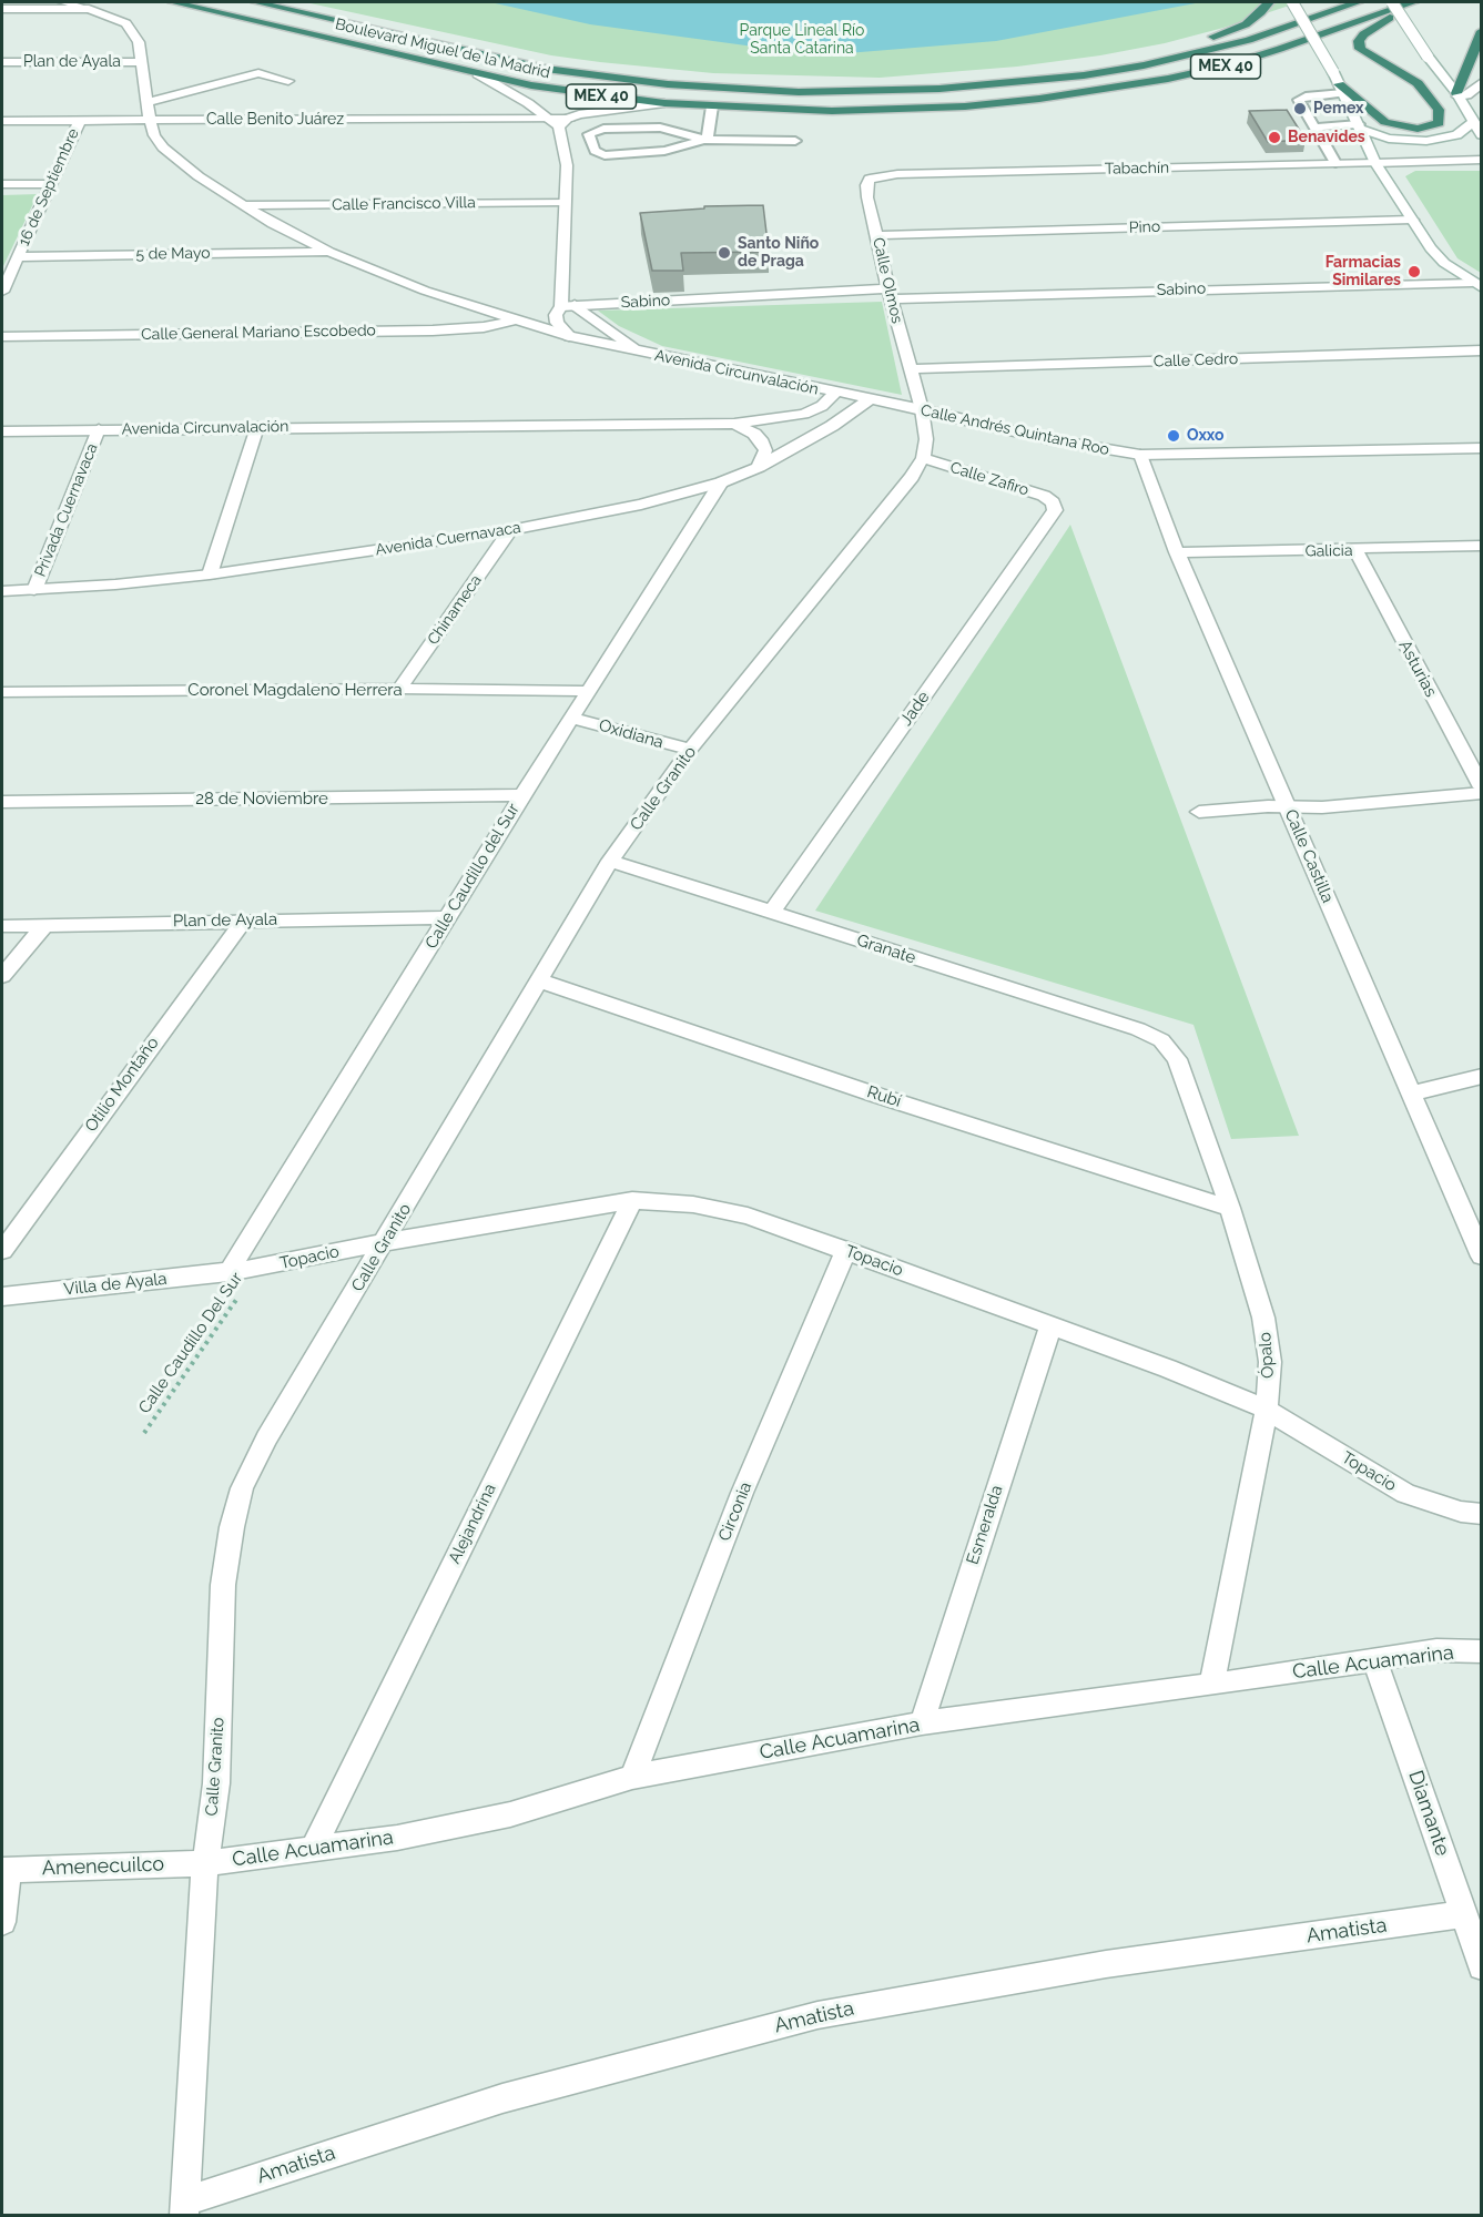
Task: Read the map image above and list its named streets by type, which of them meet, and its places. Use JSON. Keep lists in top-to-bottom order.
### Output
{
  "streets": {
    "highway": ["Boulevard Miguel de la Madrid", "MEX 40"],
    "street": [
      "Plan de Ayala",
      "Calle Benito Juárez",
      "Tabachín",
      "16 de Septiembre",
      "Calle Francisco Villa",
      "Pino",
      "5 de Mayo",
      "Calle Olmos",
      "Sabino",
      "Calle General Mariano Escobedo",
      "Calle Cedro",
      "Avenida Circunvalación",
      "Calle Andrés Quintana Roo",
      "Calle Zafiro",
      "Privada Cuernavaca",
      "Avenida Cuernavaca",
      "Galicia",
      "Chinameca",
      "Asturias",
      "Coronel Magdaleno Herrera",
      "Jade",
      "Oxidiana",
      "Calle Granito",
      "28 de Noviembre",
      "Calle Castilla",
      "Calle Caudillo del Sur",
      "Granate",
      "Otilio Montaño",
      "Rubí",
      "Topacio",
      "Villa de Ayala",
      "Ópalo",
      "Circonia",
      "Alejandrina",
      "Esmeralda",
      "Calle Acuamarina",
      "Diamante",
      "Amenecuilco",
      "Amatista"
    ],
    "path": ["Calle Caudillo Del Sur"]
  },
  "crossings": [
    ["Plan de Ayala", "Avenida Circunvalación"],
    ["Plan de Ayala", "Calle Caudillo del Sur"],
    ["Plan de Ayala", "Otilio Montaño"],
    ["Calle Benito Juárez", "16 de Septiembre"],
    ["Calle Benito Juárez", "Avenida Circunvalación"],
    ["Tabachín", "Calle Olmos"],
    ["16 de Septiembre", "5 de Mayo"],
    ["Calle Francisco Villa", "Avenida Circunvalación"],
    ["Pino", "Calle Olmos"],
    ["5 de Mayo", "Avenida Circunvalación"],
    ["Calle Olmos", "Sabino"],
    ["Calle Olmos", "Calle Cedro"],
    ["Calle Olmos", "Calle Andrés Quintana Roo"],
    ["Calle General Mariano Escobedo", "Avenida Circunvalación"],
    ["Avenida Circunvalación", "Calle Andrés Quintana Roo"],
    ["Avenida Circunvalación", "Privada Cuernavaca"],
    ["Calle Andrés Quintana Roo", "Avenida Cuernavaca"],
    ["Calle Andrés Quintana Roo", "Calle Castilla"],
    ["Calle Zafiro", "Jade"],
    ["Calle Zafiro", "Calle Granito"],
    ["Privada Cuernavaca", "Avenida Cuernavaca"],
    ["Avenida Cuernavaca", "Chinameca"],
    ["Avenida Cuernavaca", "Calle Caudillo del Sur"],
    ["Galicia", "Asturias"],
    ["Galicia", "Calle Castilla"],
    ["Chinameca", "Coronel Magdaleno Herrera"],
    ["Coronel Magdaleno Herrera", "Calle Caudillo del Sur"],
    ["Jade", "Granate"],
    ["Oxidiana", "Calle Granito"],
    ["Oxidiana", "Calle Caudillo del Sur"],
    ["Calle Granito", "Granate"],
    ["Calle Granito", "Rubí"],
    ["Calle Granito", "Topacio"],
    ["Calle Granito", "Calle Acuamarina"],
    ["Calle Granito", "Amenecuilco"],
    ["Calle Granito", "Amatista"],
    ["28 de Noviembre", "Calle Caudillo del Sur"],
    ["Calle Caudillo del Sur", "Topacio"],
    ["Calle Caudillo del Sur", "Villa de Ayala"],
    ["Granate", "Ópalo"],
    ["Rubí", "Ópalo"],
    ["Topacio", "Villa de Ayala"],
    ["Topacio", "Calle Caudillo Del Sur"],
    ["Topacio", "Ópalo"],
    ["Topacio", "Circonia"],
    ["Topacio", "Alejandrina"],
    ["Topacio", "Esmeralda"],
    ["Ópalo", "Calle Acuamarina"],
    ["Circonia", "Calle Acuamarina"],
    ["Alejandrina", "Calle Acuamarina"],
    ["Esmeralda", "Calle Acuamarina"],
    ["Calle Acuamarina", "Diamante"],
    ["Calle Acuamarina", "Amenecuilco"],
    ["Diamante", "Amatista"]
  ],
  "parks": ["Parque Lineal Río Santa Catarina"],
  "places": [
    "Pemex",
    "Benavides",
    "Santo Niño de Praga",
    "Farmacias Similares",
    "Oxxo"
  ]
}
